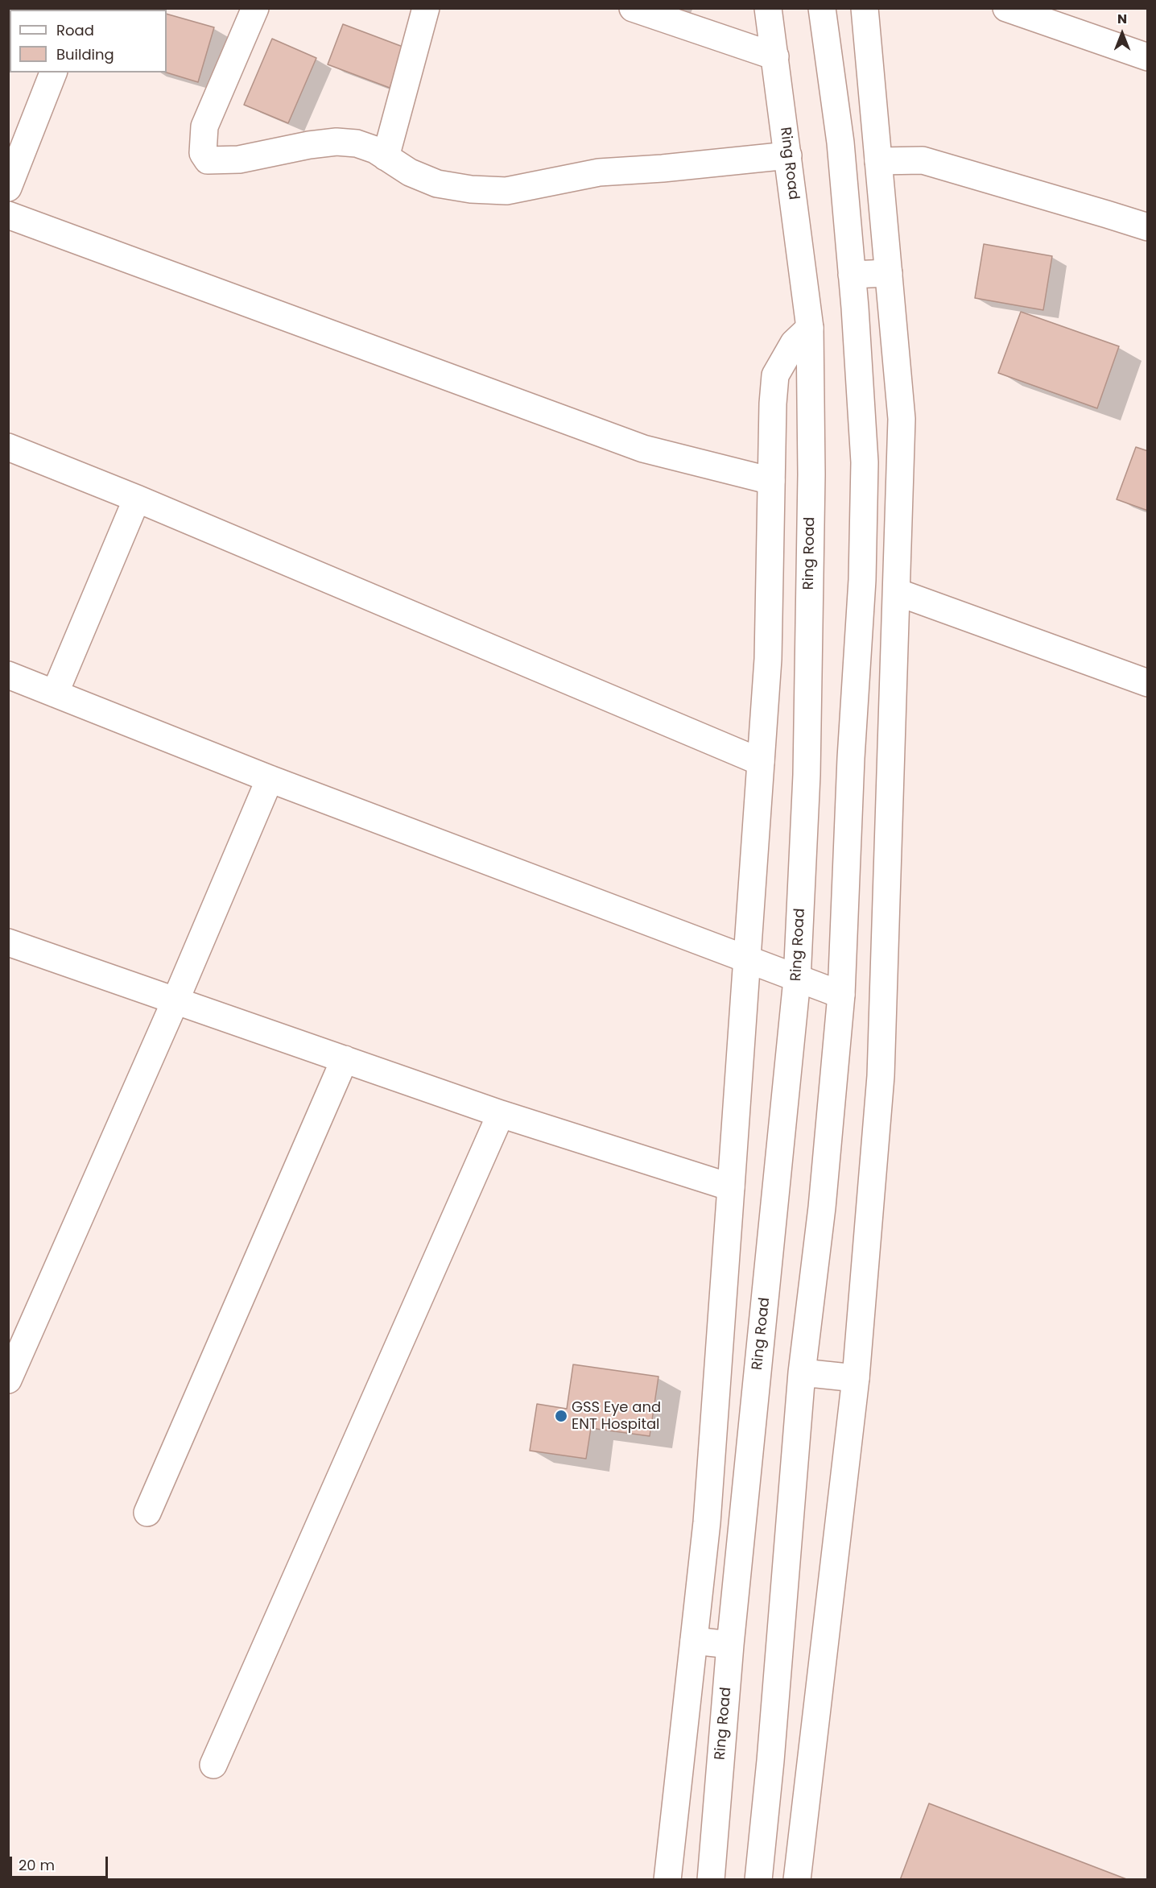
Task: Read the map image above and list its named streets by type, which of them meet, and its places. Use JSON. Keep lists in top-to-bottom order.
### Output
{
  "streets": {
    "main road": ["Ring Road"]
  },
  "places": ["GSS Eye and ENT Hospital"],
  "legend": ["Road", "Building"],
  "scale_bar": "20 m",
  "north": "top"
}
